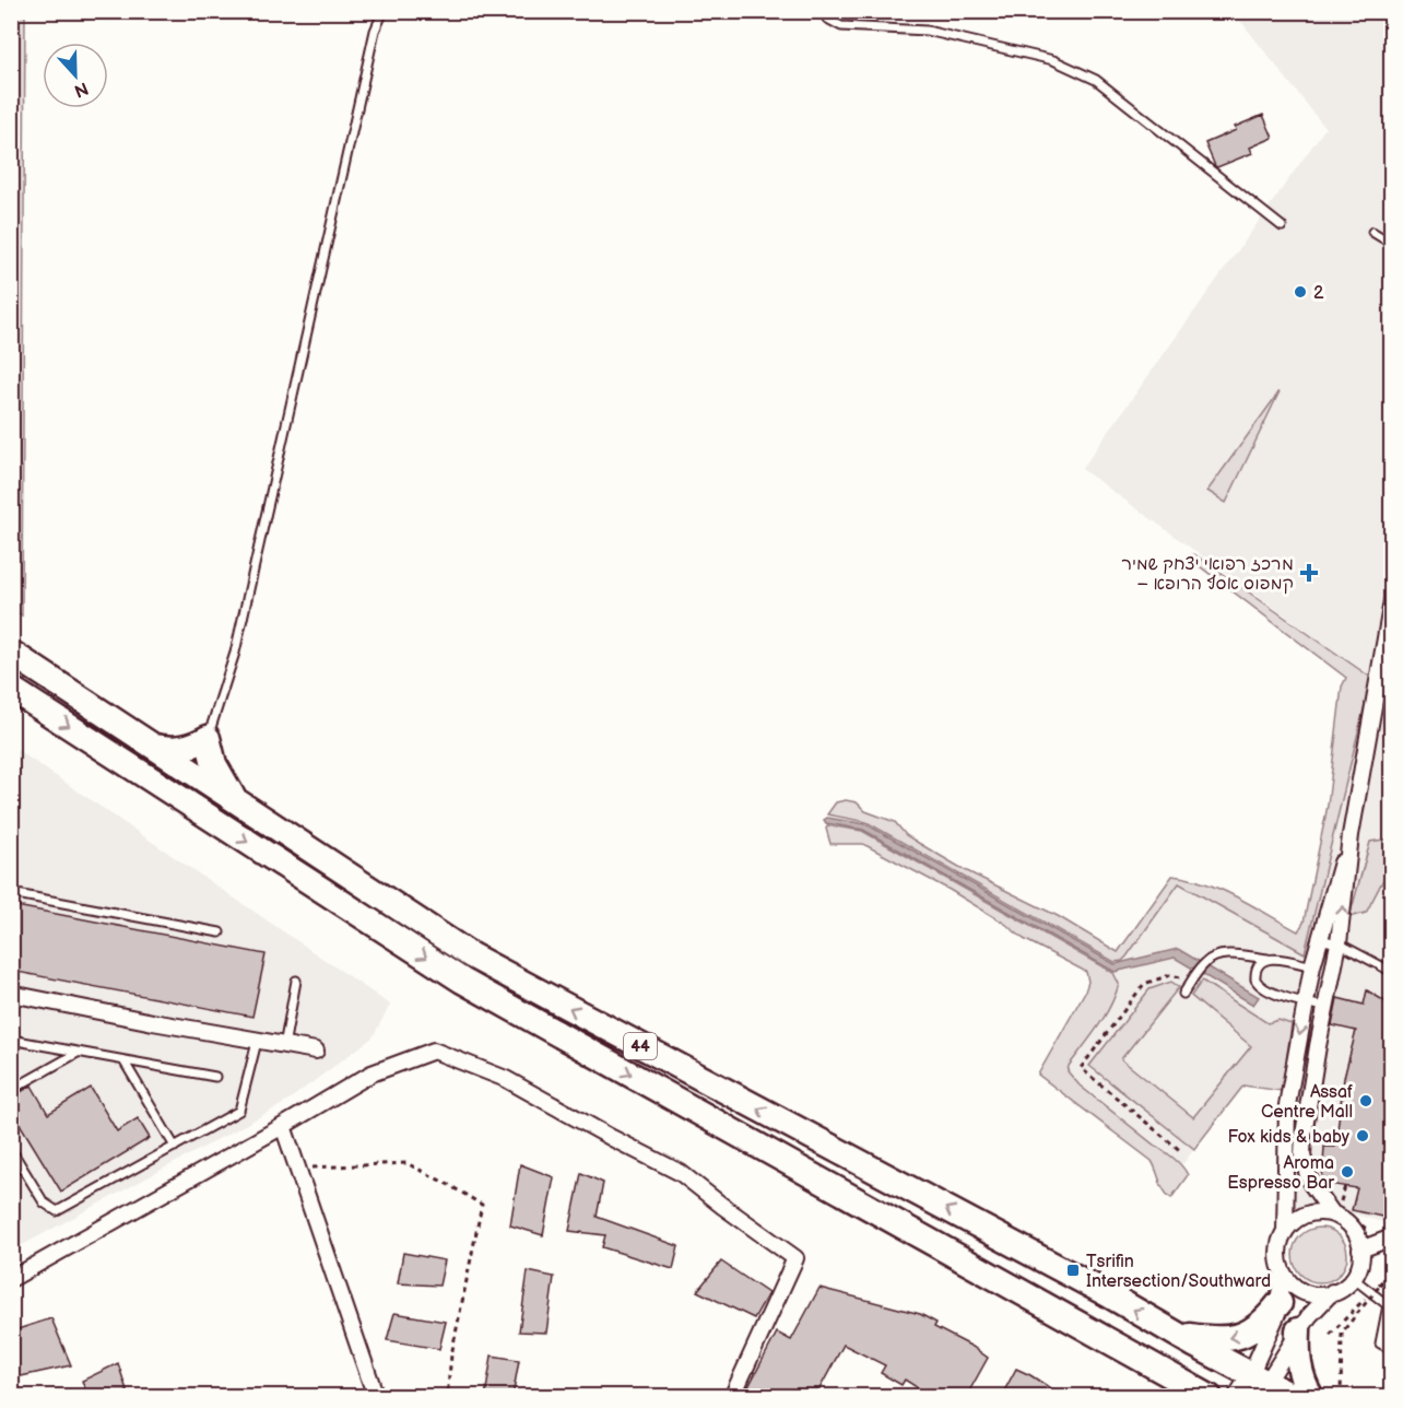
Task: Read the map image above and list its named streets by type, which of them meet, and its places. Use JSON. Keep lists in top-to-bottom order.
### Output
{
  "streets": {
    "highway": ["44"]
  },
  "places": {
    "other": [
      "2",
      "Assaf Centre Mall",
      "Fox kids & baby",
      "Aroma Espresso Bar"
    ],
    "health": ["מרכז רפואי יצחק שמיר – קמפוס אסף הרופא"],
    "transit": ["Tsrifin Intersection/Southward"]
  },
  "north": "bottom"
}
